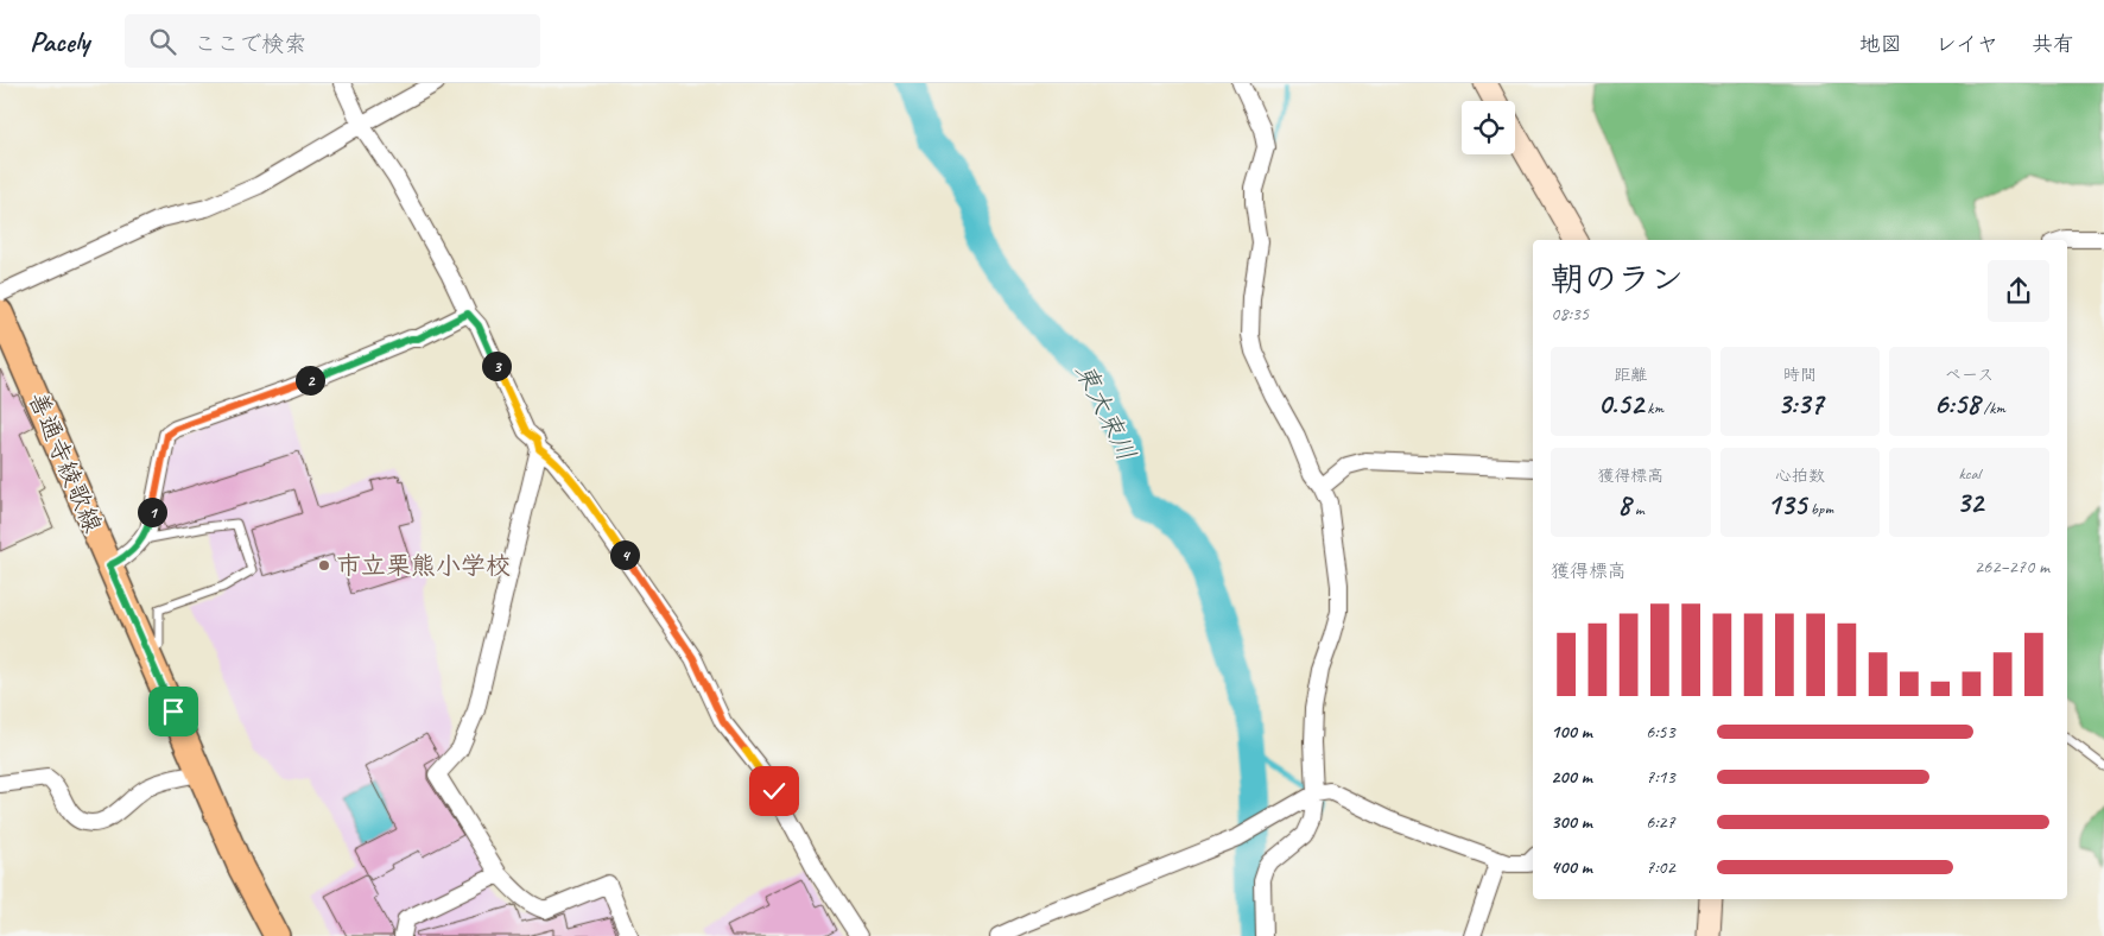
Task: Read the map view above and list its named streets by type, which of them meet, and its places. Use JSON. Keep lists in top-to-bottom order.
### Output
{
  "streets": {
    "main road": ["善通寺綾歌線"]
  },
  "water": ["東大束川"],
  "places": ["市立栗熊小学校"],
  "page": {
    "header": "Pacely",
    "search": "ここで検索",
    "nav": ["地図", "レイヤ", "共有"],
    "heading": ["朝のラン", "08:35"],
    "stats": [
      ["距離", "0.52 km"],
      ["時間", "3:37"],
      ["ペース", "6:58 /km"],
      ["獲得標高", "8 m"],
      ["心拍数", "135 bpm"],
      ["kcal", "32"]
    ],
    "pins": [
      "3",
      "2",
      "1",
      "4"
    ],
    "chart": ["獲得標高", "262–270 m"],
    "list": [
      {
        "name": "100 m",
        "note": "6:53"
      },
      {
        "name": "200 m",
        "note": "7:13"
      },
      {
        "name": "300 m",
        "note": "6:27"
      },
      {
        "name": "400 m",
        "note": "7:02"
      }
    ]
  }
}
